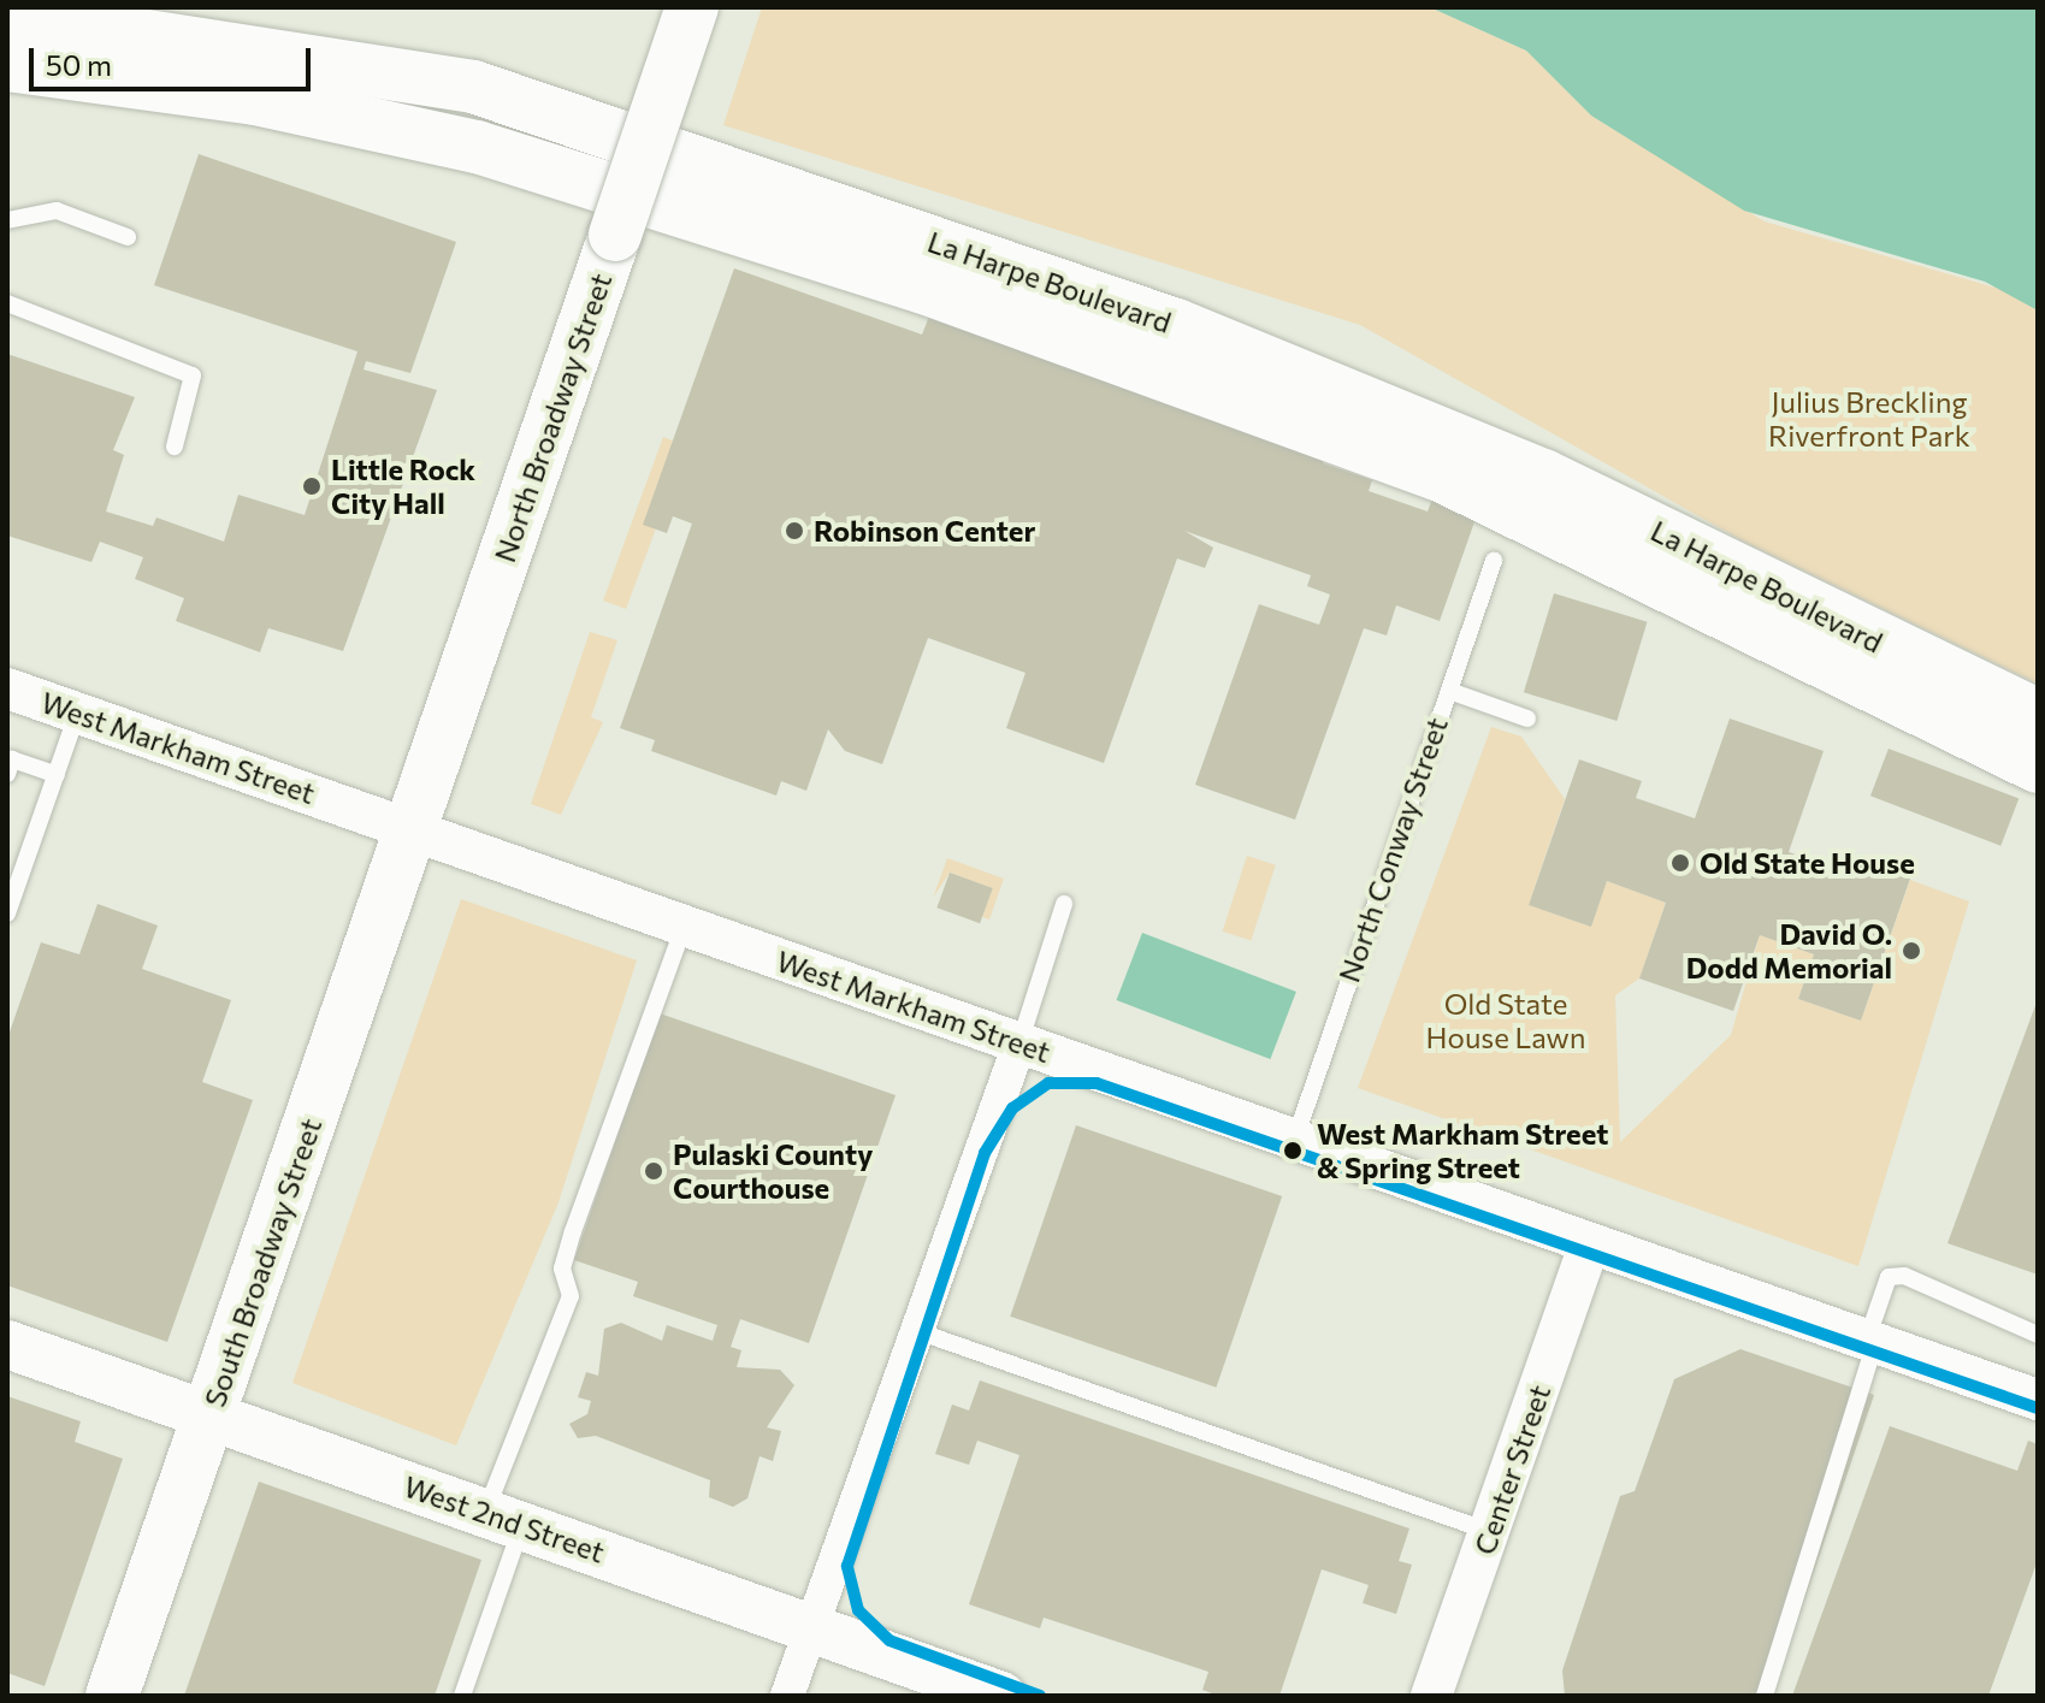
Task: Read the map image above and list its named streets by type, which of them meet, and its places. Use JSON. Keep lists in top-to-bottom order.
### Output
{
  "streets": {
    "main road": [
      "La Harpe Boulevard",
      "North Broadway Street",
      "South Broadway Street",
      "West 2nd Street"
    ],
    "street": ["West Markham Street", "Center Street"],
    "lane": ["North Conway Street"]
  },
  "crossings": [
    ["North Broadway Street", "West Markham Street"],
    ["North Broadway Street", "South Broadway Street"],
    ["West Markham Street", "North Conway Street"],
    ["West Markham Street", "South Broadway Street"],
    ["West Markham Street", "Center Street"],
    ["South Broadway Street", "West 2nd Street"]
  ],
  "parks": ["Julius Breckling Riverfront Park", "Old State House Lawn"],
  "places": [
    "Little Rock City Hall",
    "Robinson Center",
    "Old State House",
    "David O. Dodd Memorial",
    "West Markham Street & Spring Street",
    "Pulaski County Courthouse"
  ],
  "scale_bar": "50 m"
}
